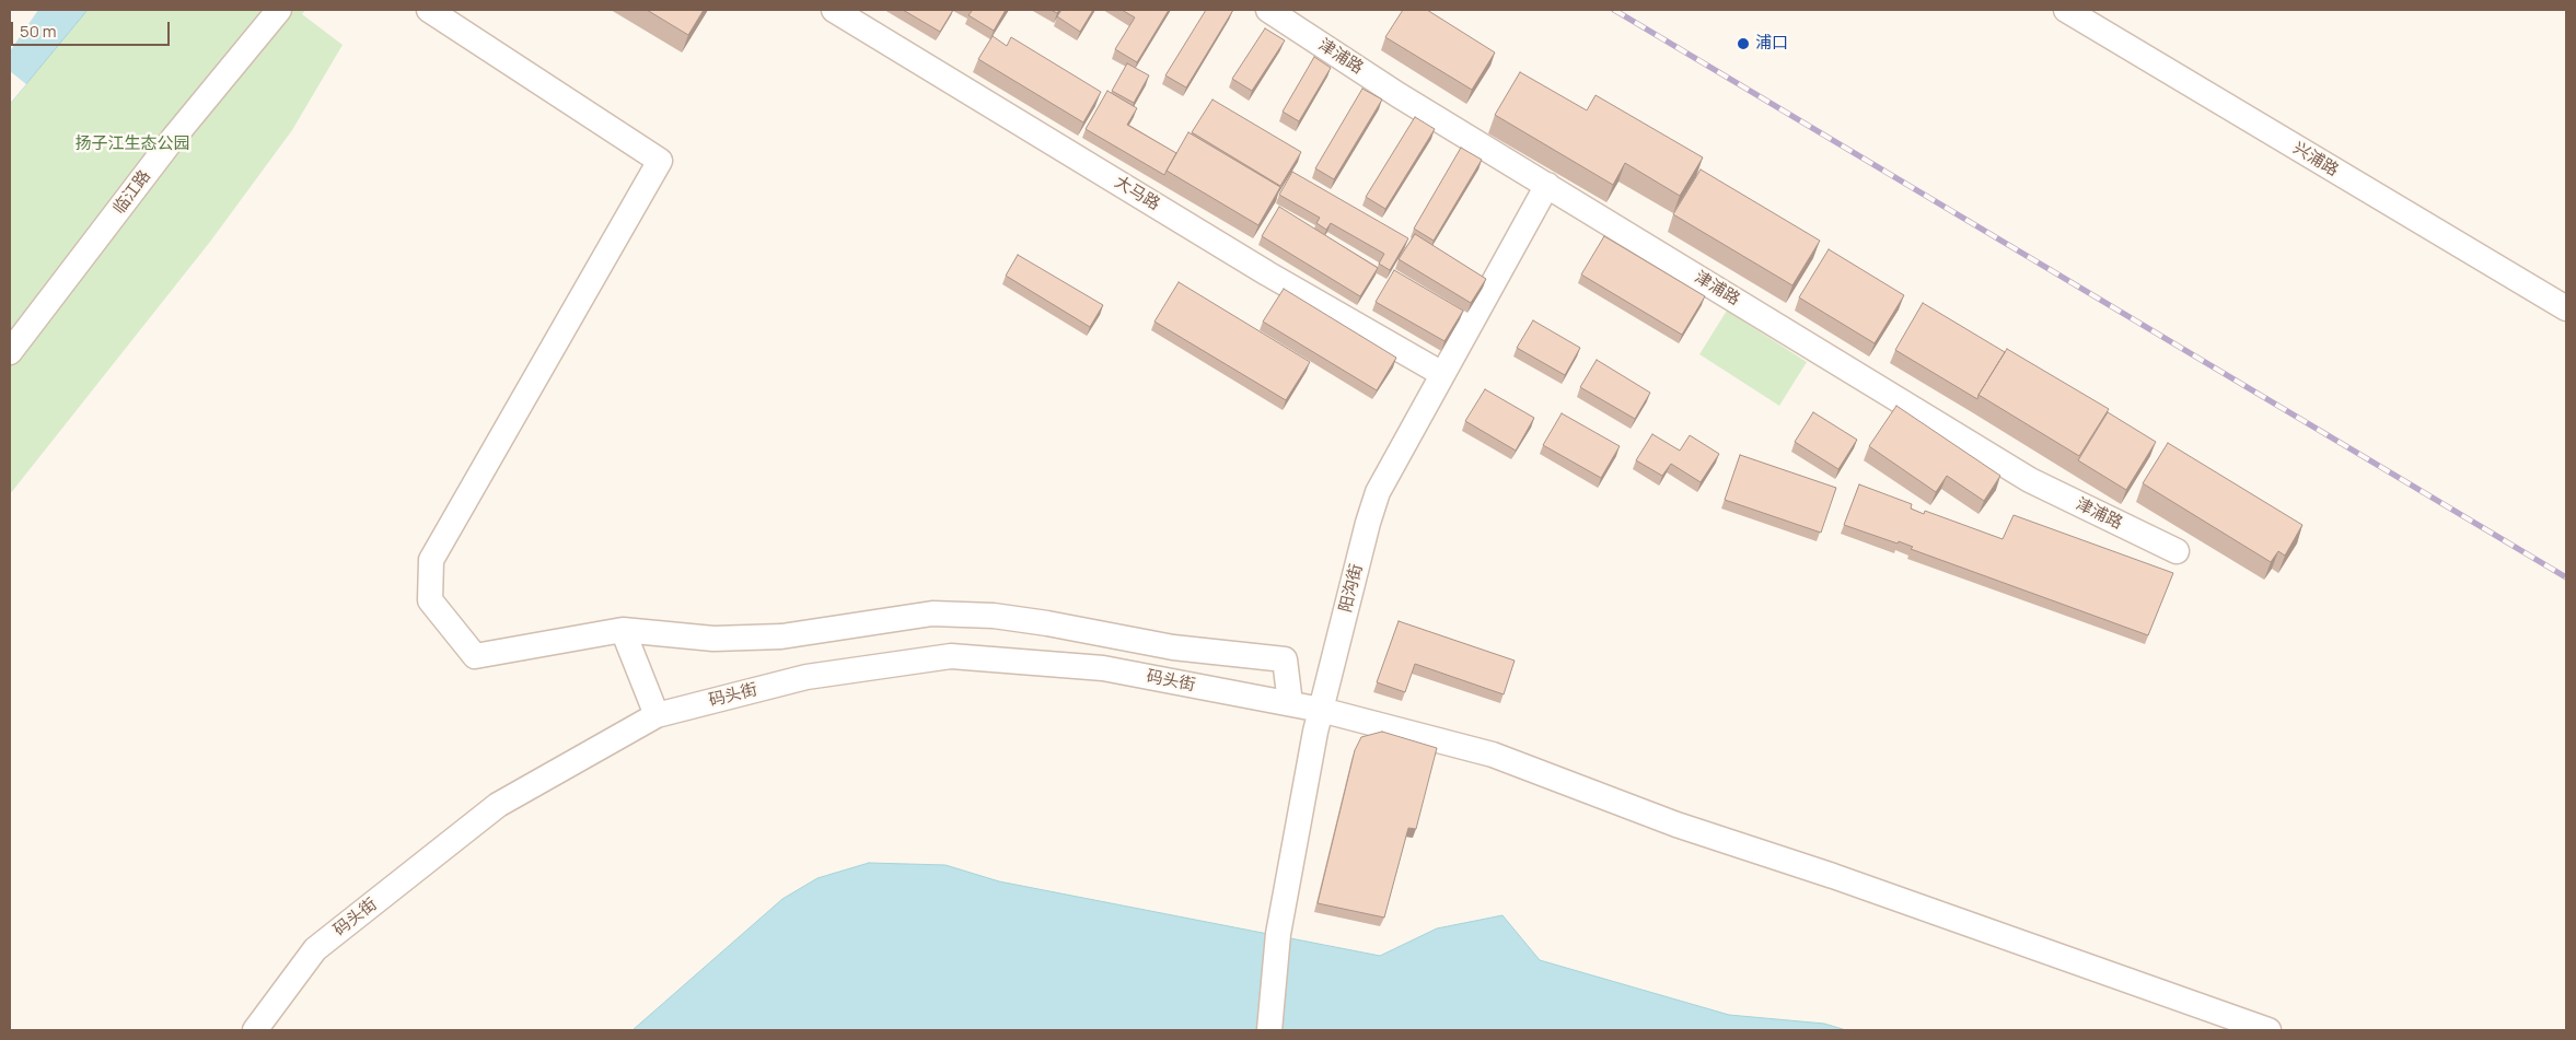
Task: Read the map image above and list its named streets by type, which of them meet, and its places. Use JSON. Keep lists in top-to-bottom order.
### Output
{
  "streets": {
    "street": [
      "津浦路",
      "兴浦路",
      "临江路",
      "大马路",
      "阳沟街",
      "码头街"
    ]
  },
  "crossings": [
    ["津浦路", "阳沟街"],
    ["大马路", "阳沟街"],
    ["阳沟街", "码头街"]
  ],
  "parks": ["扬子江生态公园"],
  "places": ["浦口"],
  "scale_bar": "50 m"
}
